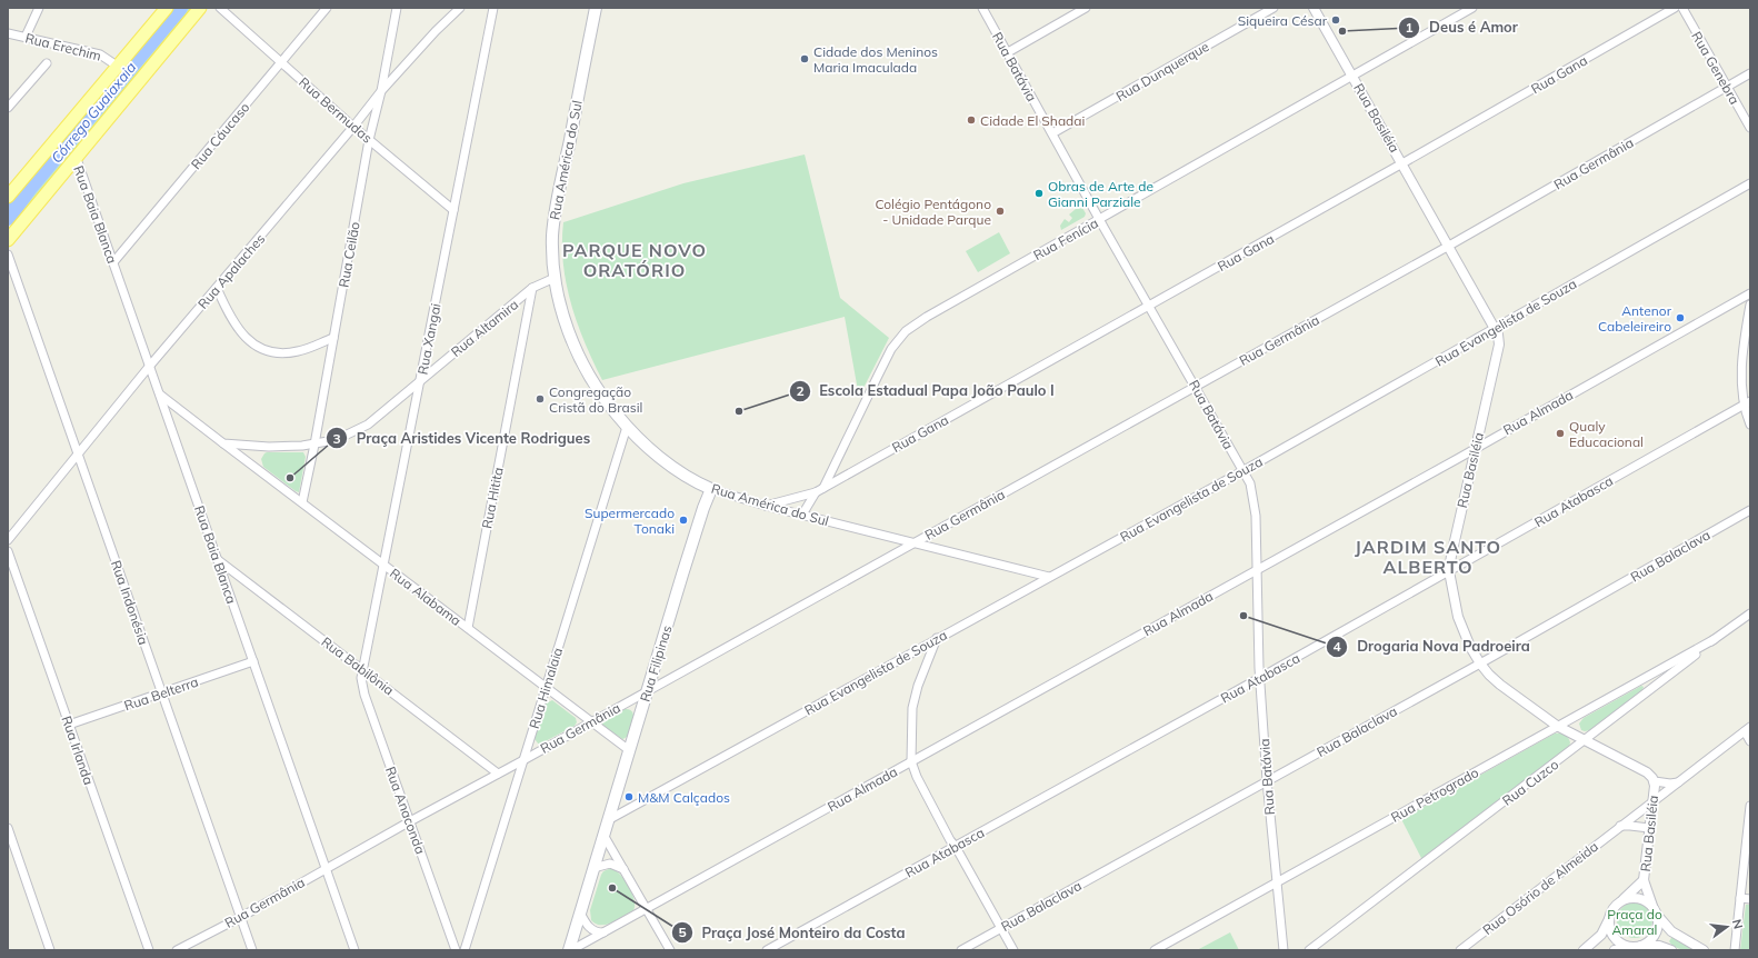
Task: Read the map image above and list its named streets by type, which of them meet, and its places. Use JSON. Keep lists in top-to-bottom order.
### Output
{
  "streets": {
    "main road": ["Rua América do Sul", "Rua Filipinas"],
    "street": [
      "Rua Erechim",
      "Rua Batávia",
      "Rua Genebra",
      "Rua Dunquerque",
      "Rua Gana",
      "Rua Bermudas",
      "Rua Basiléia",
      "Rua Cáucaso",
      "Rua Germânia",
      "Rua Baia Blanca",
      "Rua Fenícia",
      "Rua Ceilão",
      "Rua Apalaches",
      "Rua Evangelista de Souza",
      "Rua Altamira",
      "Rua Xangai",
      "Rua Almada",
      "Rua Hitita",
      "Rua Atabasca",
      "Rua Balaclava",
      "Rua Alabama",
      "Rua Indonésia",
      "Rua Babilônia",
      "Rua Himalaia",
      "Rua Belterra",
      "Rua Irlanda",
      "Rua Cuzco",
      "Rua Petrogrado",
      "Rua Anaconda",
      "Rua Osório de Almeida"
    ]
  },
  "crossings": [
    ["Rua Batávia", "Rua Dunquerque"],
    ["Rua Batávia", "Rua Gana"],
    ["Rua Batávia", "Rua Germânia"],
    ["Rua Batávia", "Rua Fenícia"],
    ["Rua Batávia", "Rua Evangelista de Souza"],
    ["Rua Batávia", "Rua Almada"],
    ["Rua Batávia", "Rua Atabasca"],
    ["Rua Batávia", "Rua Balaclava"],
    ["Rua Batávia", "Rua Petrogrado"],
    ["Rua Genebra", "Rua Germânia"],
    ["Rua Gana", "Rua Basiléia"],
    ["Rua Gana", "Rua América do Sul"],
    ["Rua Gana", "Rua Fenícia"],
    ["Rua Bermudas", "Rua Cáucaso"],
    ["Rua Bermudas", "Rua Ceilão"],
    ["Rua Bermudas", "Rua Apalaches"],
    ["Rua Bermudas", "Rua Xangai"],
    ["Rua Basiléia", "Rua Germânia"],
    ["Rua Basiléia", "Rua Fenícia"],
    ["Rua Basiléia", "Rua Evangelista de Souza"],
    ["Rua Basiléia", "Rua Almada"],
    ["Rua Basiléia", "Rua Atabasca"],
    ["Rua Basiléia", "Rua Balaclava"],
    ["Rua Basiléia", "Rua Cuzco"],
    ["Rua Basiléia", "Rua Petrogrado"],
    ["Rua Basiléia", "Rua Osório de Almeida"],
    ["Rua Cáucaso", "Rua Baia Blanca"],
    ["Rua América do Sul", "Rua Germânia"],
    ["Rua América do Sul", "Rua Evangelista de Souza"],
    ["Rua América do Sul", "Rua Altamira"],
    ["Rua América do Sul", "Rua Filipinas"],
    ["Rua América do Sul", "Rua Himalaia"],
    ["Rua Germânia", "Rua Baia Blanca"],
    ["Rua Germânia", "Rua Alabama"],
    ["Rua Germânia", "Rua Indonésia"],
    ["Rua Germânia", "Rua Filipinas"],
    ["Rua Germânia", "Rua Babilônia"],
    ["Rua Germânia", "Rua Himalaia"],
    ["Rua Germânia", "Rua Anaconda"],
    ["Rua Baia Blanca", "Rua Apalaches"],
    ["Rua Baia Blanca", "Rua Babilônia"],
    ["Rua Baia Blanca", "Rua Belterra"],
    ["Rua Ceilão", "Rua Apalaches"],
    ["Rua Ceilão", "Rua Altamira"],
    ["Rua Ceilão", "Rua Alabama"],
    ["Rua Apalaches", "Rua Indonésia"],
    ["Rua Evangelista de Souza", "Rua Filipinas"],
    ["Rua Altamira", "Rua Xangai"],
    ["Rua Altamira", "Rua Hitita"],
    ["Rua Altamira", "Rua Alabama"],
    ["Rua Xangai", "Rua Alabama"],
    ["Rua Xangai", "Rua Babilônia"],
    ["Rua Xangai", "Rua Anaconda"],
    ["Rua Hitita", "Rua Alabama"],
    ["Rua Alabama", "Rua Filipinas"],
    ["Rua Alabama", "Rua Himalaia"],
    ["Rua Indonésia", "Rua Belterra"],
    ["Rua Babilônia", "Rua Anaconda"],
    ["Rua Belterra", "Rua Irlanda"],
    ["Rua Cuzco", "Rua Petrogrado"]
  ],
  "districts": ["PARQUE NOVO ORATÓRIO", "JARDIM SANTO ALBERTO"],
  "water": ["Córrego Guaiaxaia"],
  "parks": ["Praça do Amaral"],
  "places": [
    "Siqueira César",
    "Deus é Amor",
    "Cidade dos Meninos Maria Imaculada",
    "Cidade El Shadai",
    "Obras de Arte de Gianni Parziale",
    "Colégio Pentágono - Unidade Parque",
    "Antenor Cabeleireiro",
    "Congregação Cristã do Brasil",
    "Escola Estadual Papa João Paulo I",
    "Qualy Educacional",
    "Praça Aristides Vicente Rodrigues",
    "Supermercado Tonaki",
    "Drogaria Nova Padroeira",
    "M&M Calçados",
    "Praça José Monteiro da Costa"
  ],
  "north": "right"
}
